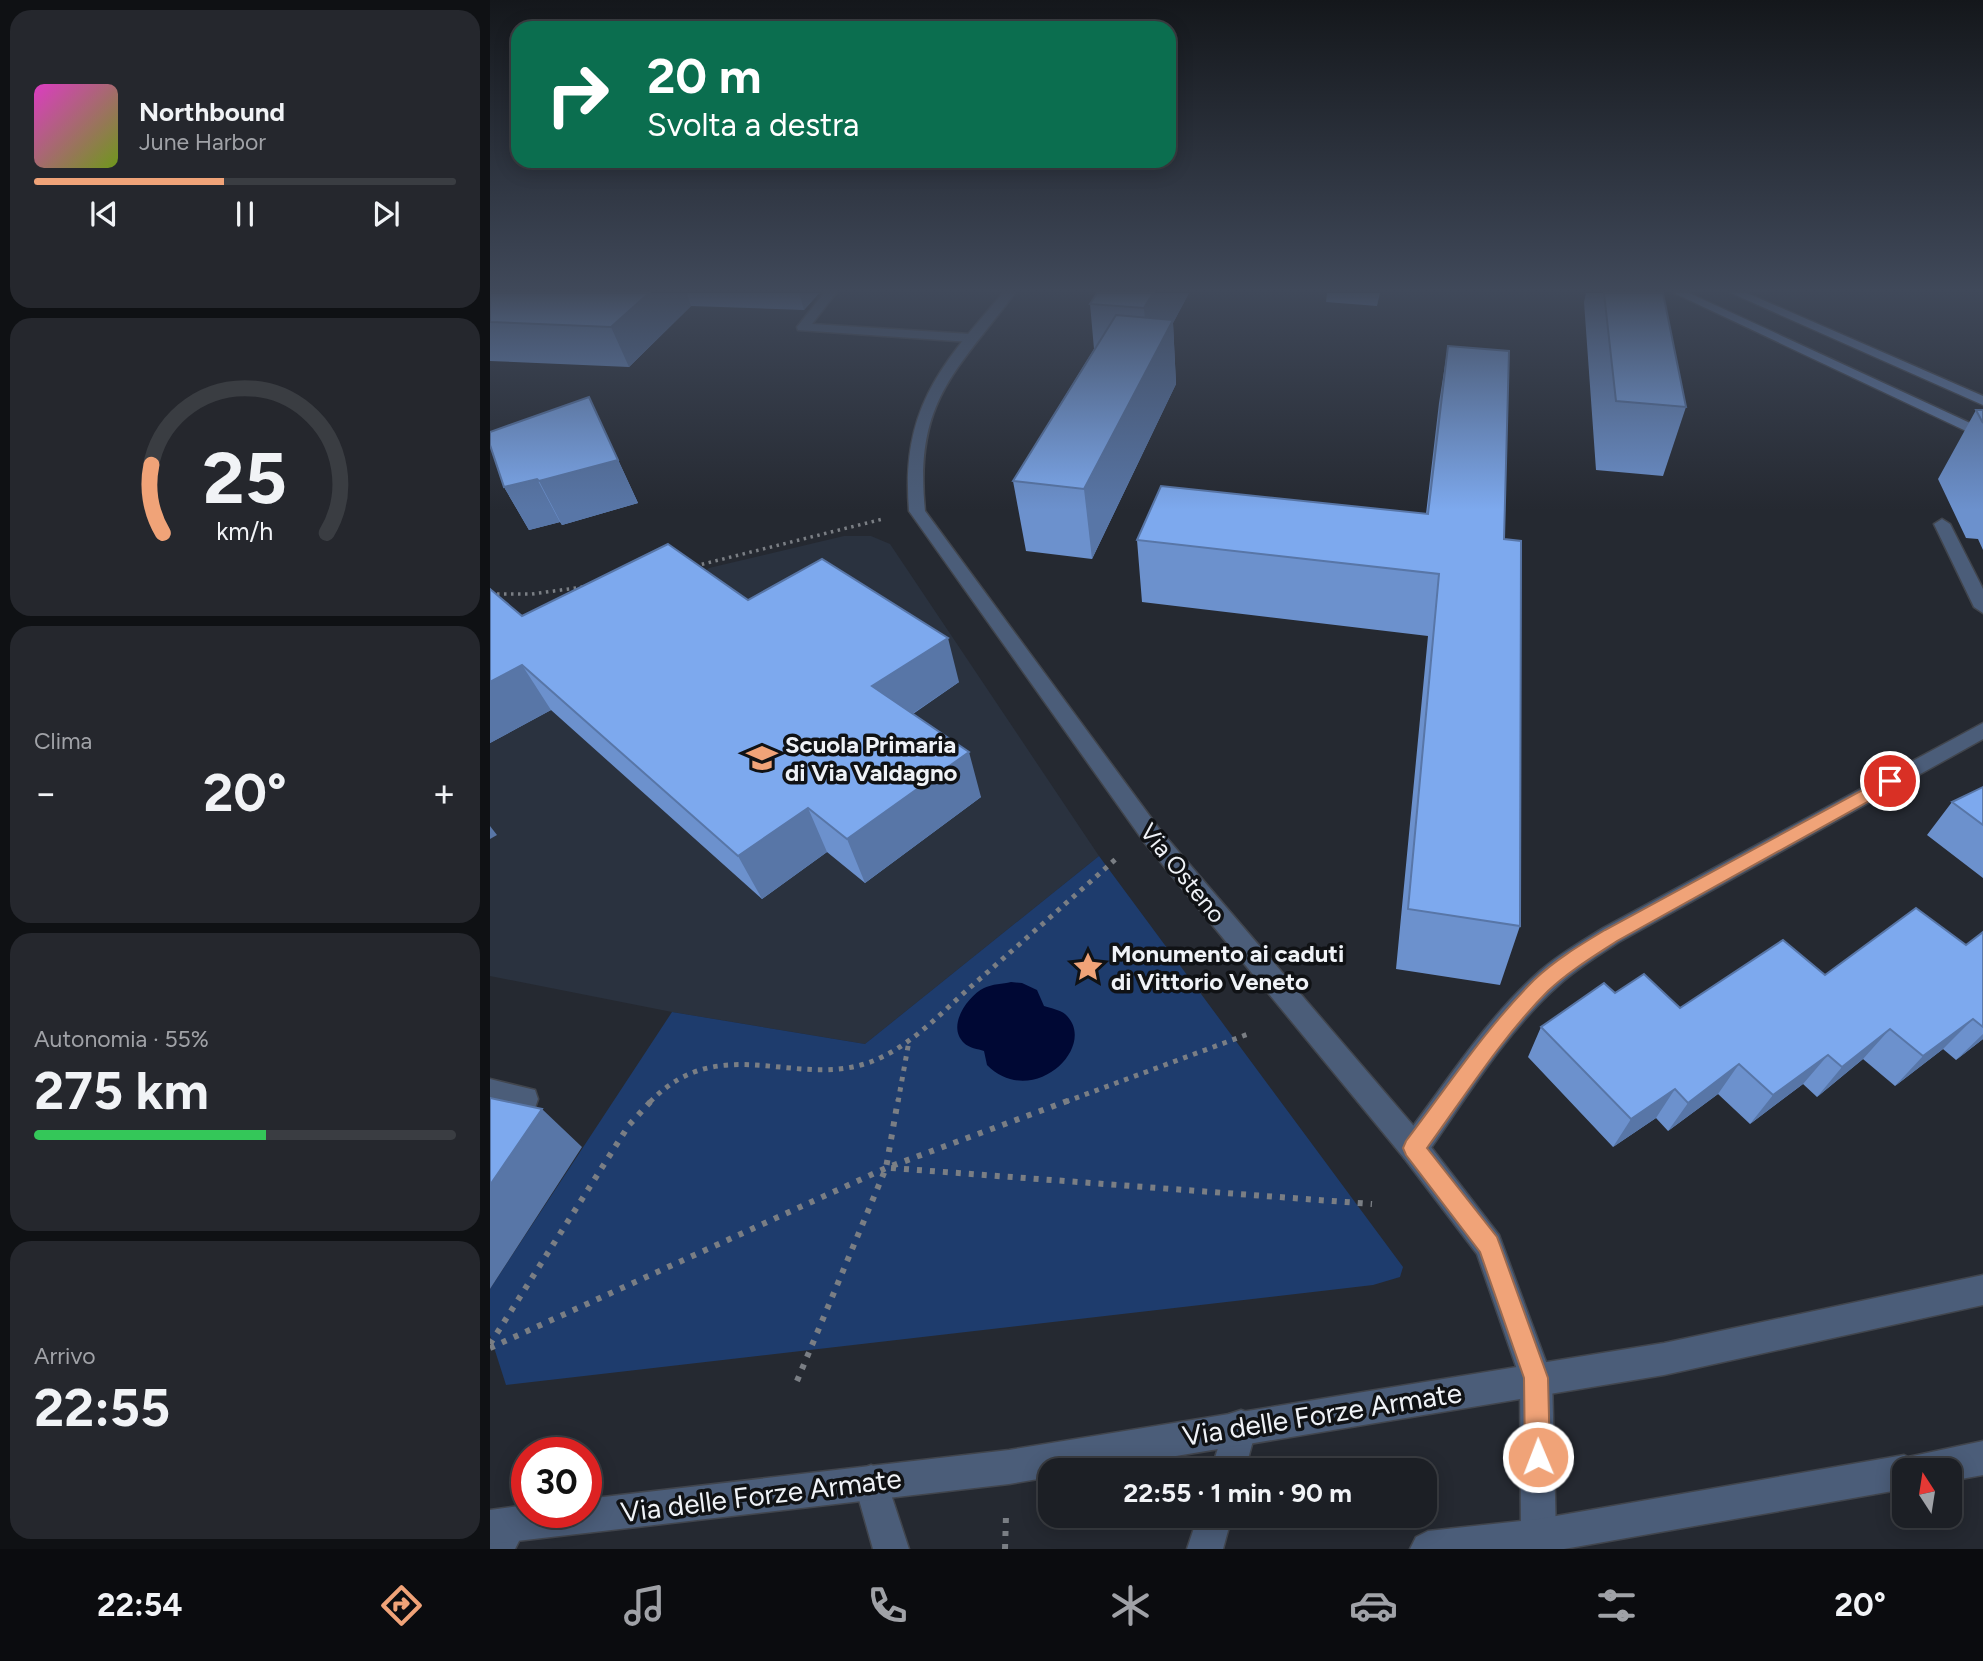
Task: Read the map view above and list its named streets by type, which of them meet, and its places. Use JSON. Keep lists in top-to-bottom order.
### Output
{
  "streets": {
    "street": ["Via Osteno", "Via delle Forze Armate"]
  },
  "crossings": [
    ["Via Osteno", "Via delle Forze Armate"]
  ],
  "places": {
    "school or university": ["Scuola Primaria di Via Valdagno"],
    "place": ["Monumento ai caduti di Vittorio Veneto"]
  },
  "north": "top",
  "page": {
    "turn": ["20 m", "Svolta a destra"],
    "song": ["Northbound", "June Harbor"],
    "tile": [
      "Clima",
      ["Autonomia · 55%", "275 km"],
      ["Arrivo", "22:55"]
    ],
    "heat": ["−", "20°", "+"],
    "limit": "30",
    "trip": "22:55 · 1 min · 90 m",
    "tabs": ["22:54", "20°"],
    "gauge": ["25", "km/h"]
  }
}
